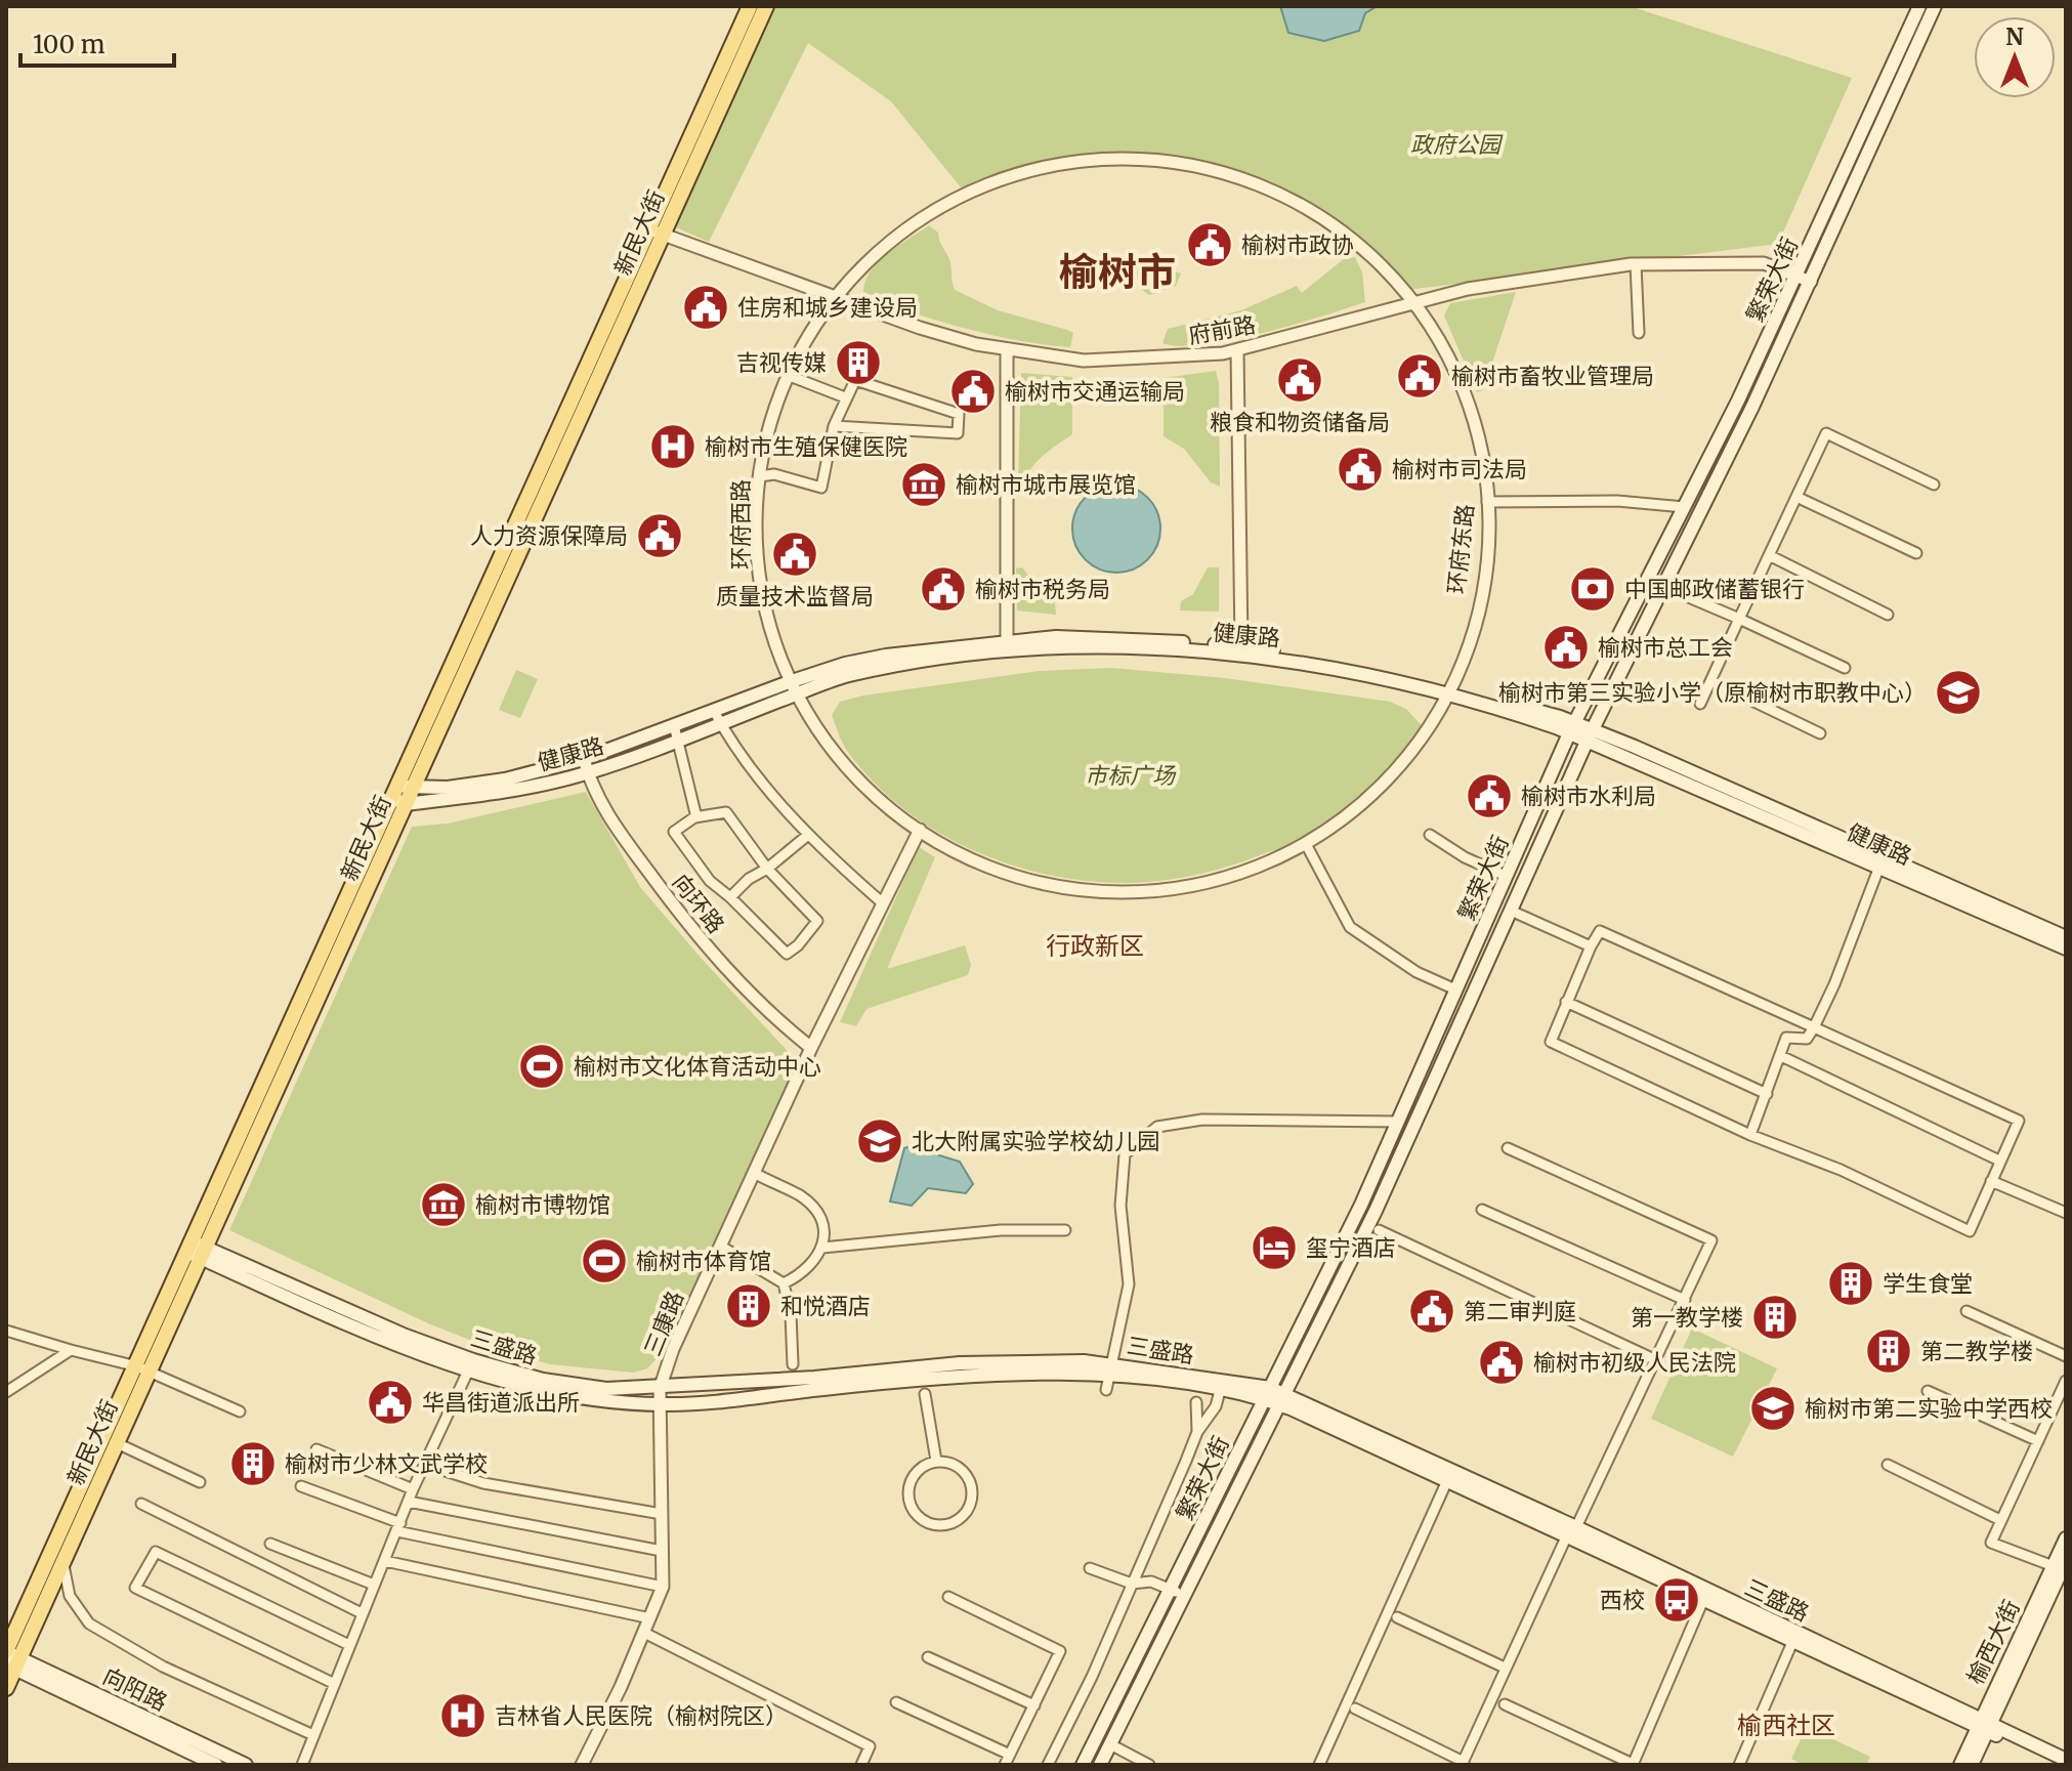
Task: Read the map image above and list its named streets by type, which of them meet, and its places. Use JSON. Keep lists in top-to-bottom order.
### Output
{
  "streets": {
    "main road": [
      "新民大街",
      "繁荣大街",
      "健康路",
      "三盛路",
      "榆西大街",
      "向阳路"
    ],
    "street": [
      "府前路",
      "环府西路",
      "环府东路",
      "向环路",
      "三康路"
    ]
  },
  "crossings": [
    ["新民大街", "府前路"],
    ["新民大街", "健康路"],
    ["新民大街", "向阳路"],
    ["繁荣大街", "府前路"],
    ["繁荣大街", "健康路"],
    ["繁荣大街", "三盛路"],
    ["府前路", "环府西路"],
    ["府前路", "环府东路"],
    ["环府西路", "环府东路"],
    ["环府西路", "健康路"],
    ["环府西路", "三康路"],
    ["环府东路", "健康路"],
    ["健康路", "向环路"],
    ["向环路", "三康路"],
    ["三康路", "三盛路"],
    ["三盛路", "榆西大街"]
  ],
  "districts": ["榆树市", "行政新区", "榆西社区"],
  "parks": ["政府公园", "市标广场"],
  "places": {
    "public building": [
      "榆树市政协",
      "住房和城乡建设局",
      "榆树市畜牧业管理局",
      "粮食和物资储备局",
      "榆树市交通运输局",
      "榆树市司法局",
      "人力资源保障局",
      "质量技术监督局",
      "榆树市税务局",
      "榆树市总工会",
      "榆树市水利局",
      "第二审判庭",
      "榆树市初级人民法院",
      "华昌街道派出所"
    ],
    "building": [
      "吉视传媒",
      "学生食堂",
      "和悦酒店",
      "第一教学楼",
      "第二教学楼",
      "榆树市少林文武学校"
    ],
    "hospital": ["榆树市生殖保健医院", "吉林省人民医院（榆树院区）"],
    "museum": ["榆树市城市展览馆", "榆树市博物馆"],
    "bank": ["中国邮政储蓄银行"],
    "school or university": ["榆树市第三实验小学（原榆树市职教中心）", "北大附属实验学校幼儿园", "榆树市第二实验中学西校"],
    "sports": ["榆树市文化体育活动中心", "榆树市体育馆"],
    "hotel": ["玺宁酒店"],
    "bus stop": ["西校"]
  },
  "scale_bar": "100 m",
  "north": "top"
}
